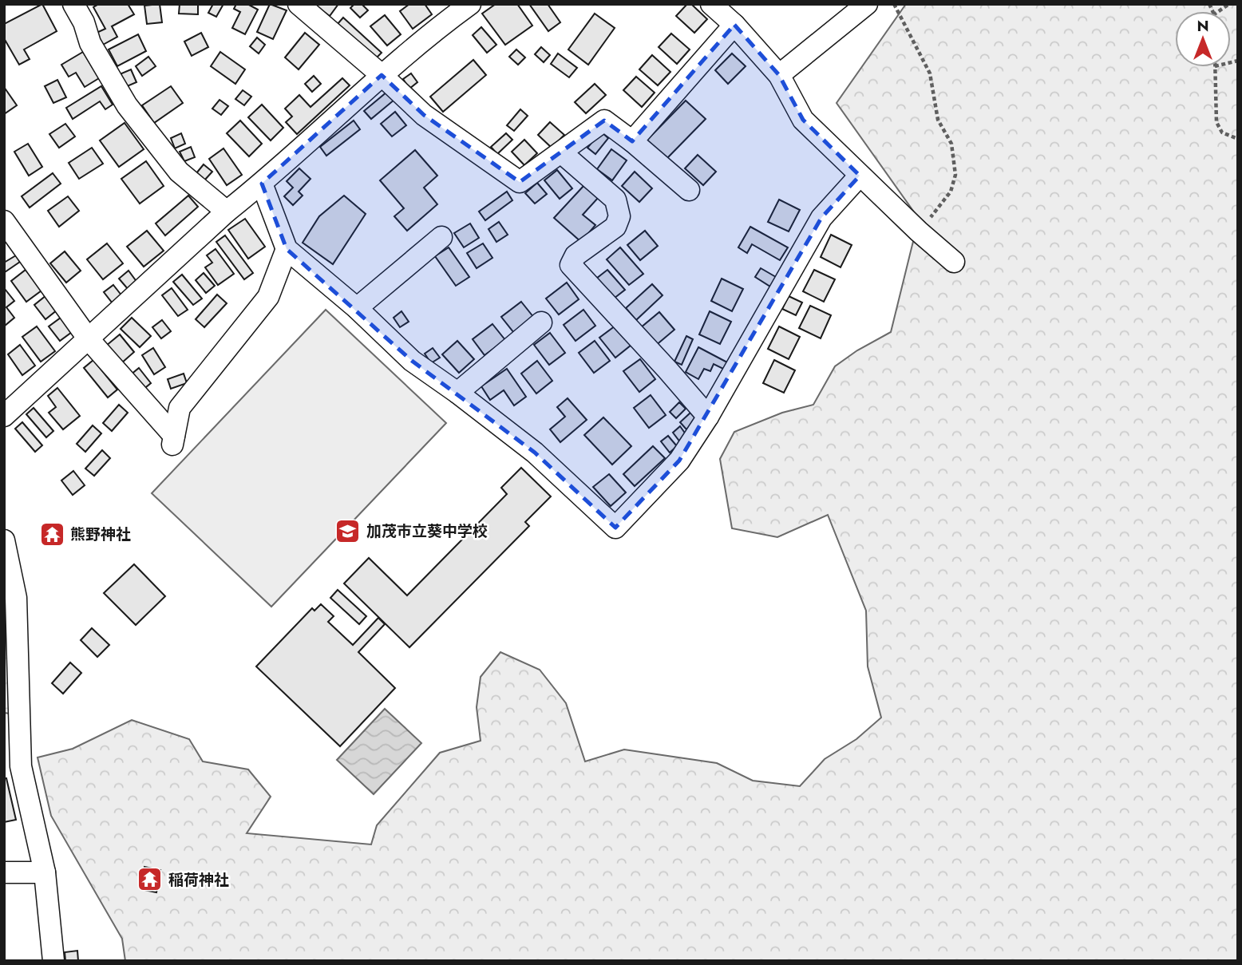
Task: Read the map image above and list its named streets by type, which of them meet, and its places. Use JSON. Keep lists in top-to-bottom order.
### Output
{
  "places": {
    "school or university": ["加茂市立葵中学校"],
    "temple": ["熊野神社", "稲荷神社"]
  },
  "north": "top"
}
